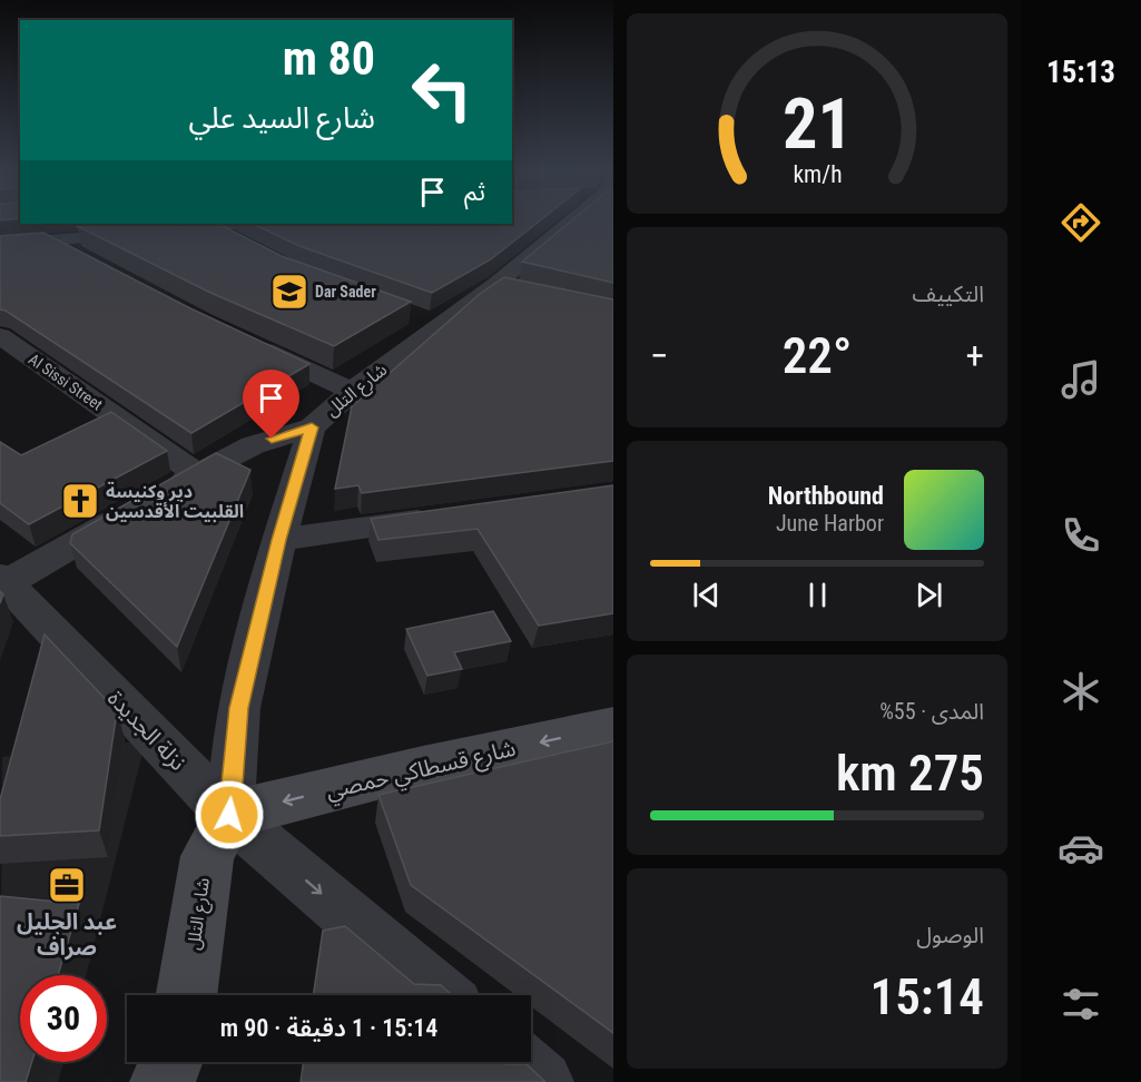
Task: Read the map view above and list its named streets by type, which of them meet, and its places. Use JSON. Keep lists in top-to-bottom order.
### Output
{
  "streets": {
    "main road": ["شارع التلل", "شارع قسطاكي حمصي"],
    "street": ["Al Sissi Street", "نزلة الجديدة"]
  },
  "crossings": [
    ["شارع التلل", "نزلة الجديدة"],
    ["شارع التلل", "شارع قسطاكي حمصي"],
    ["نزلة الجديدة", "شارع قسطاكي حمصي"]
  ],
  "one_way": ["نزلة الجديدة", "شارع قسطاكي حمصي"],
  "places": {
    "school or university": ["Dar Sader"],
    "church": ["دير وكنيسة القلبيت الأقدسين"],
    "office": ["عبد الجليل صراف"]
  },
  "page": {
    "tabs": "15:13",
    "turn": ["80 m", "شارع السيد علي"],
    "then": "ثم",
    "tile": [
      "التكييف",
      ["المدى · 55%", "275 km"],
      ["الوصول", "15:14"]
    ],
    "heat": ["−", "22°", "+"],
    "song": ["Northbound", "June Harbor"],
    "limit": "30",
    "trip": "15:14 · 1 دقيقة · 90 m",
    "gauge": ["21", "km/h"]
  }
}
